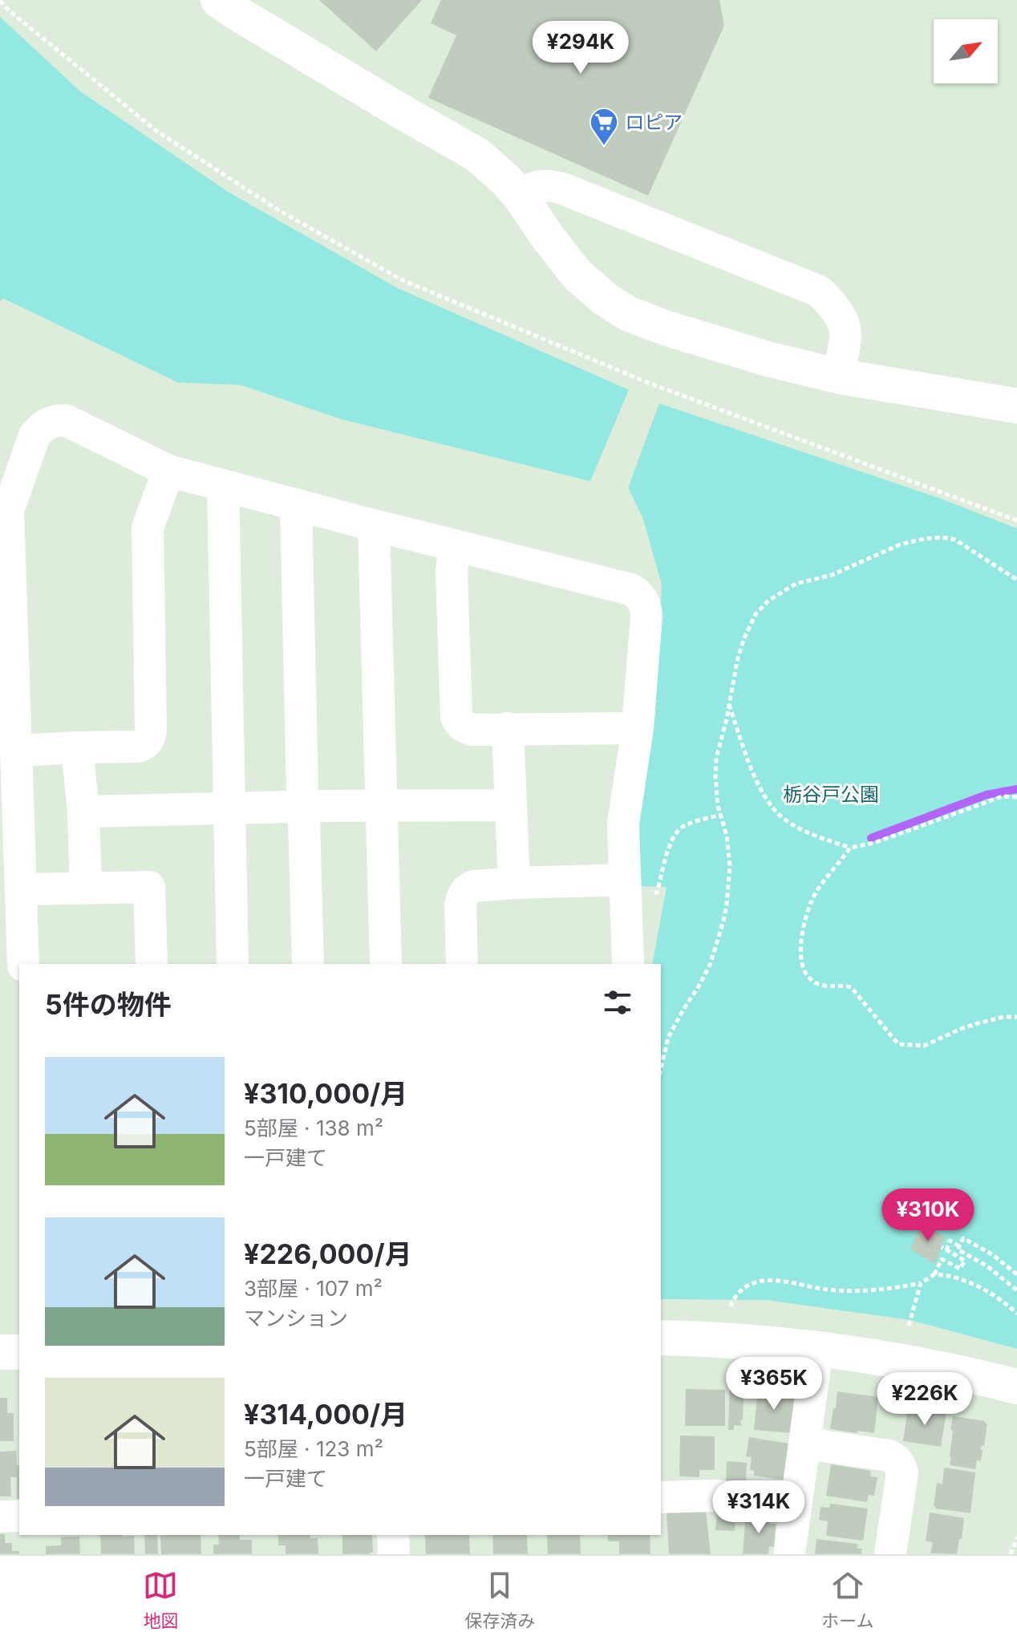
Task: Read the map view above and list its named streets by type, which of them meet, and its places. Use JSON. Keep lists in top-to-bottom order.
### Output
{
  "parks": ["栃谷戸公園"],
  "places": {
    "supermarket": ["ロピア"]
  },
  "north": "top right",
  "page": {
    "price": [
      "¥294K",
      "¥310K",
      "¥365K",
      "¥226K",
      "¥314K"
    ],
    "heading": "5件の物件",
    "list": [
      {
        "name": "¥310,000/月",
        "note": "5部屋 · 138 m² · 一戸建て"
      },
      {
        "name": "¥226,000/月",
        "note": "3部屋 · 107 m² · マンション"
      },
      {
        "name": "¥314,000/月",
        "note": "5部屋 · 123 m² · 一戸建て"
      }
    ],
    "tabs": ["地図", "保存済み", "ホーム"]
  }
}
